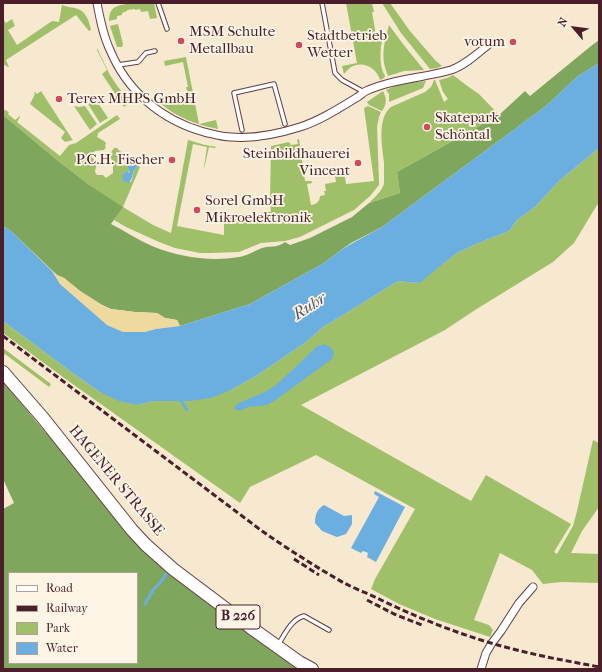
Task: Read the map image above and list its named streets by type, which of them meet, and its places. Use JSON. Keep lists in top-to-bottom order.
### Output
{
  "streets": {
    "main road": ["HAGENER STRASSE", "B 226"]
  },
  "water": ["Ruhr"],
  "places": [
    "MSM Schulte Metallbau",
    "votum",
    "Stadtbetrieb Wetter",
    "Terex MHPS GmbH",
    "Skatepark Schöntal",
    "P.C.H. Fischer",
    "Steinbildhauerei Vincent",
    "Sorel GmbH Mikroelektronik"
  ],
  "legend": [
    "Road",
    "Railway",
    "Park",
    "Water"
  ],
  "north": "top left"
}
